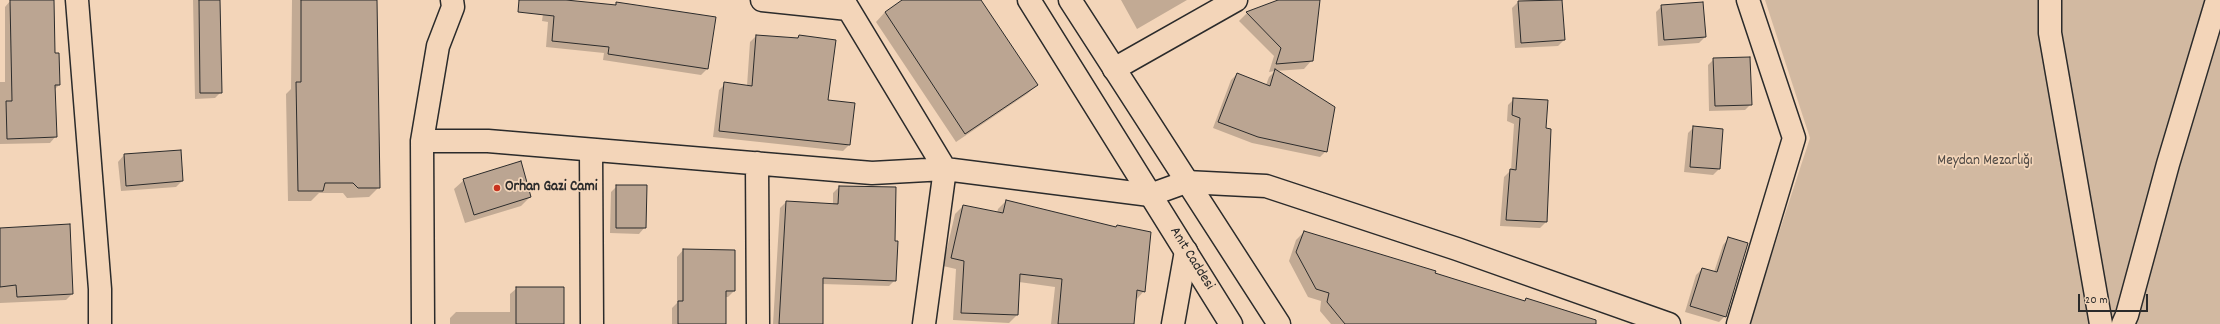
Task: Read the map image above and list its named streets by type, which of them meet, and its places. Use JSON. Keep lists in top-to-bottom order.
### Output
{
  "streets": {
    "street": ["Anıt Caddesi"]
  },
  "parks": ["Meydan Mezarlığı"],
  "places": ["Orhan Gazi Cami"],
  "scale_bar": "20 m"
}
